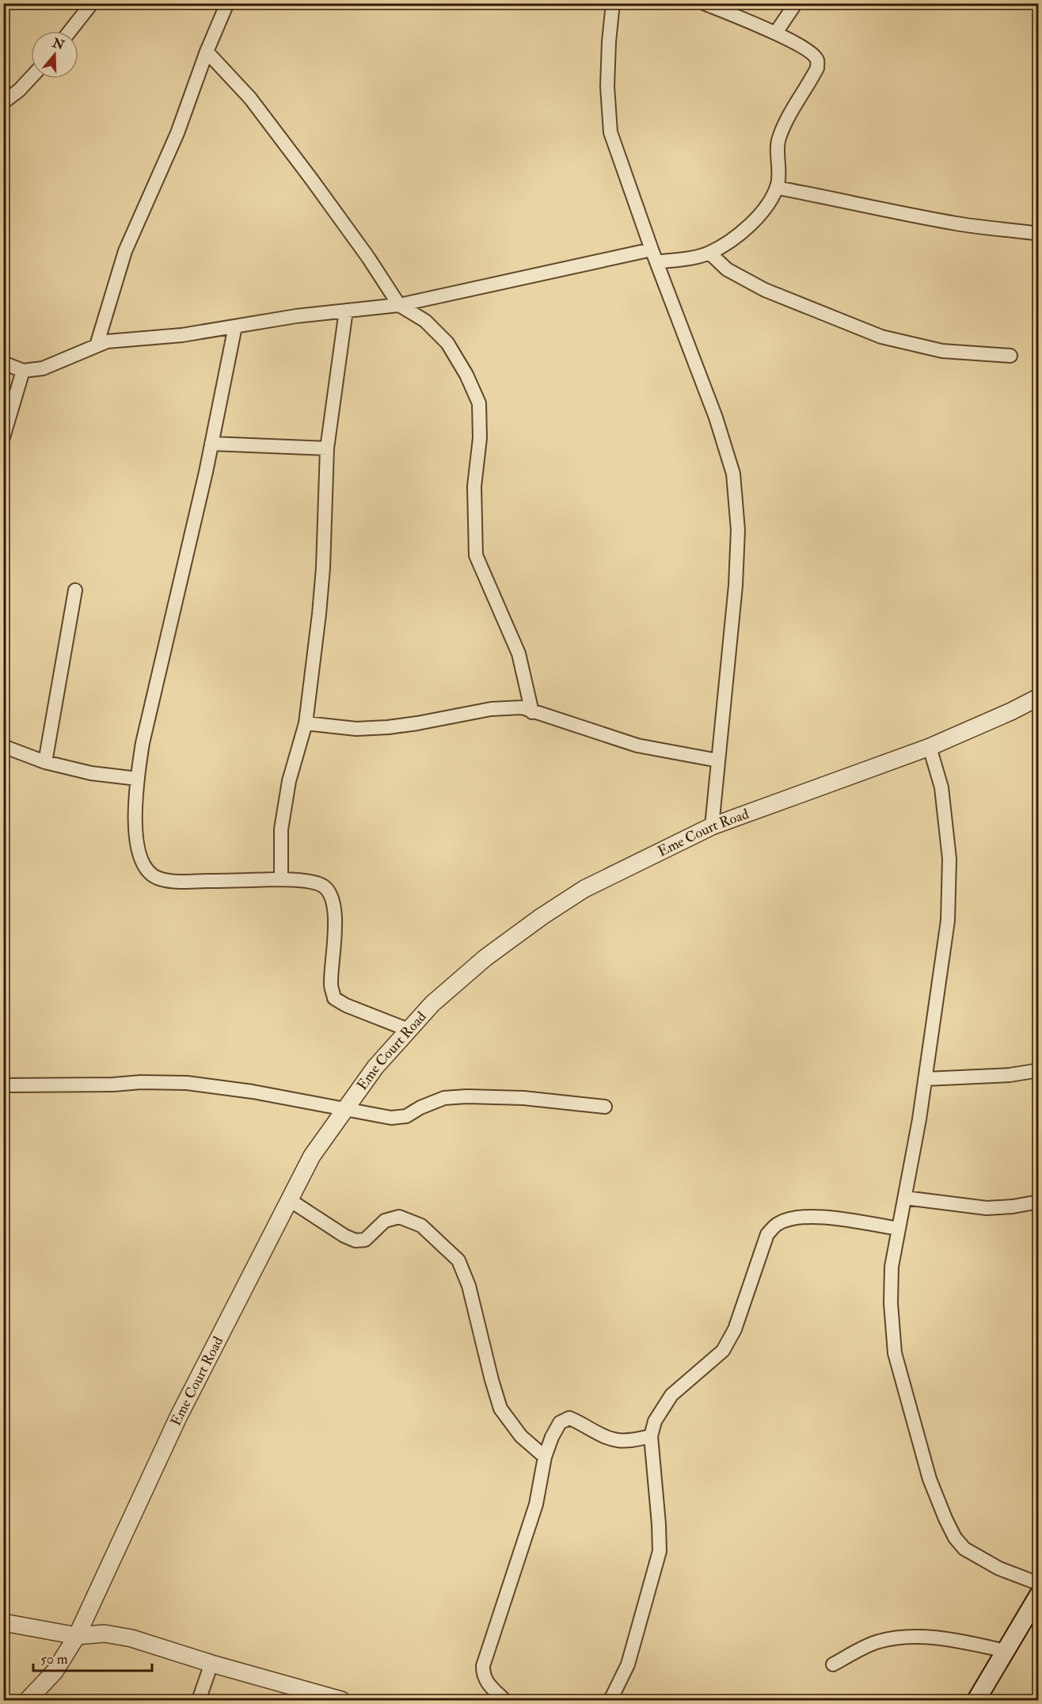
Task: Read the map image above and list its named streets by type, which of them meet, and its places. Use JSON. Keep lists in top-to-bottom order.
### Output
{
  "streets": {
    "street": ["Eme Court Road"]
  },
  "scale_bar": "50 m",
  "north": "top"
}
